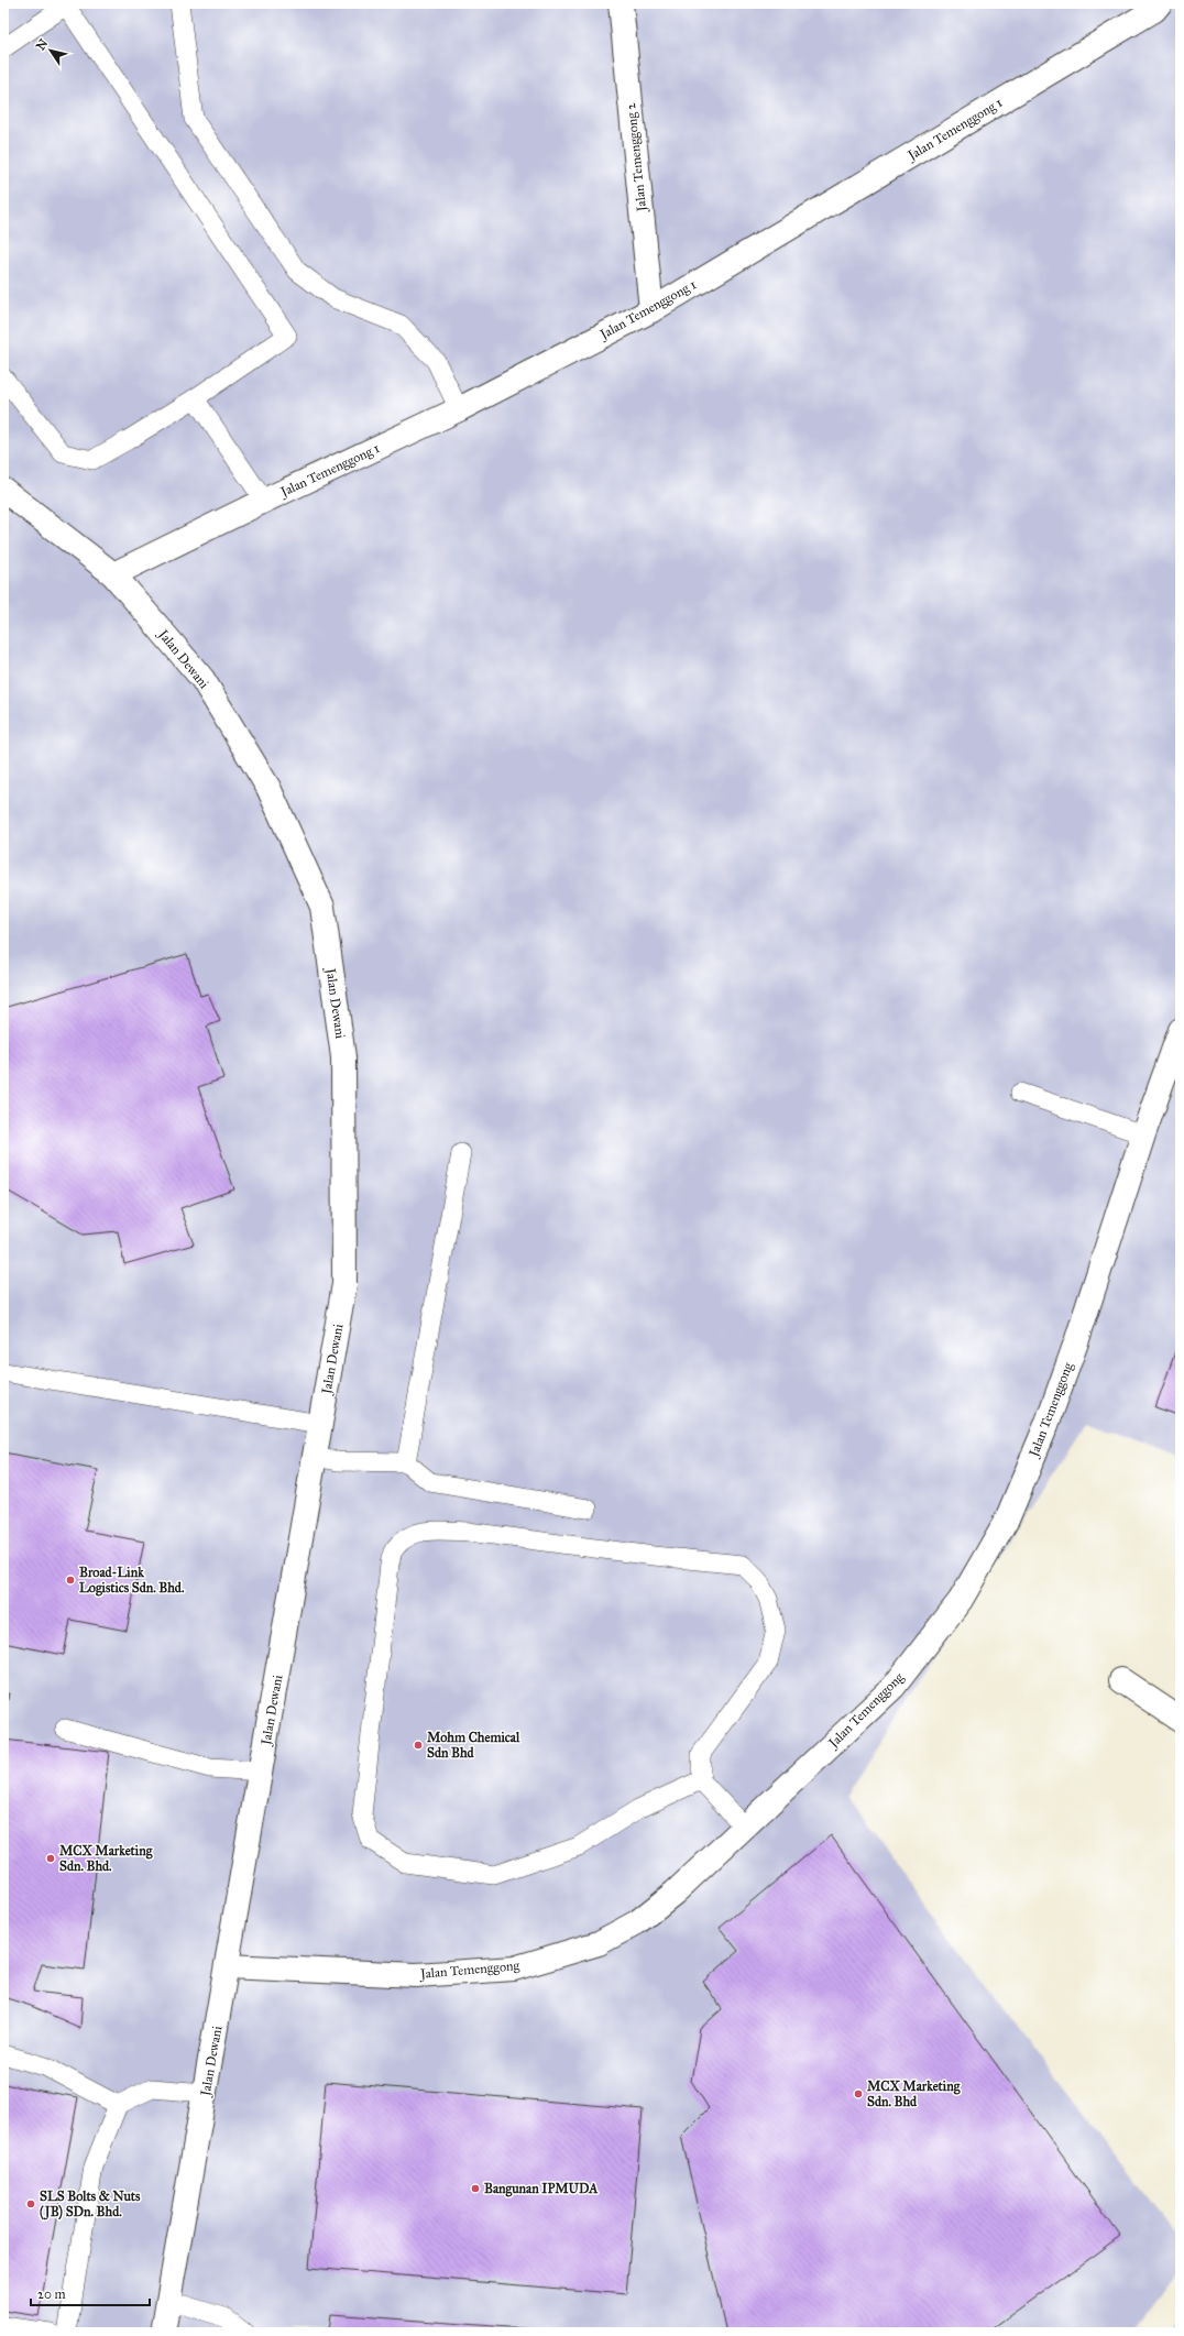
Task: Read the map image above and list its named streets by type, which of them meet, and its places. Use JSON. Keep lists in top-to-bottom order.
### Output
{
  "streets": {
    "street": [
      "Jalan Temenggong 1",
      "Jalan Temenggong 2",
      "Jalan Dewani",
      "Jalan Temenggong"
    ]
  },
  "crossings": [
    ["Jalan Temenggong 1", "Jalan Temenggong 2"],
    ["Jalan Temenggong 1", "Jalan Dewani"],
    ["Jalan Dewani", "Jalan Temenggong"]
  ],
  "places": [
    "Broad-Link Logistics Sdn. Bhd.",
    "Mohm Chemical Sdn Bhd",
    "MCX Marketing Sdn. Bhd.",
    "MCX Marketing Sdn. Bhd",
    "Bangunan IPMUDA",
    "SLS Bolts & Nuts (JB) SDn. Bhd."
  ],
  "scale_bar": "20 m",
  "north": "top left"
}
